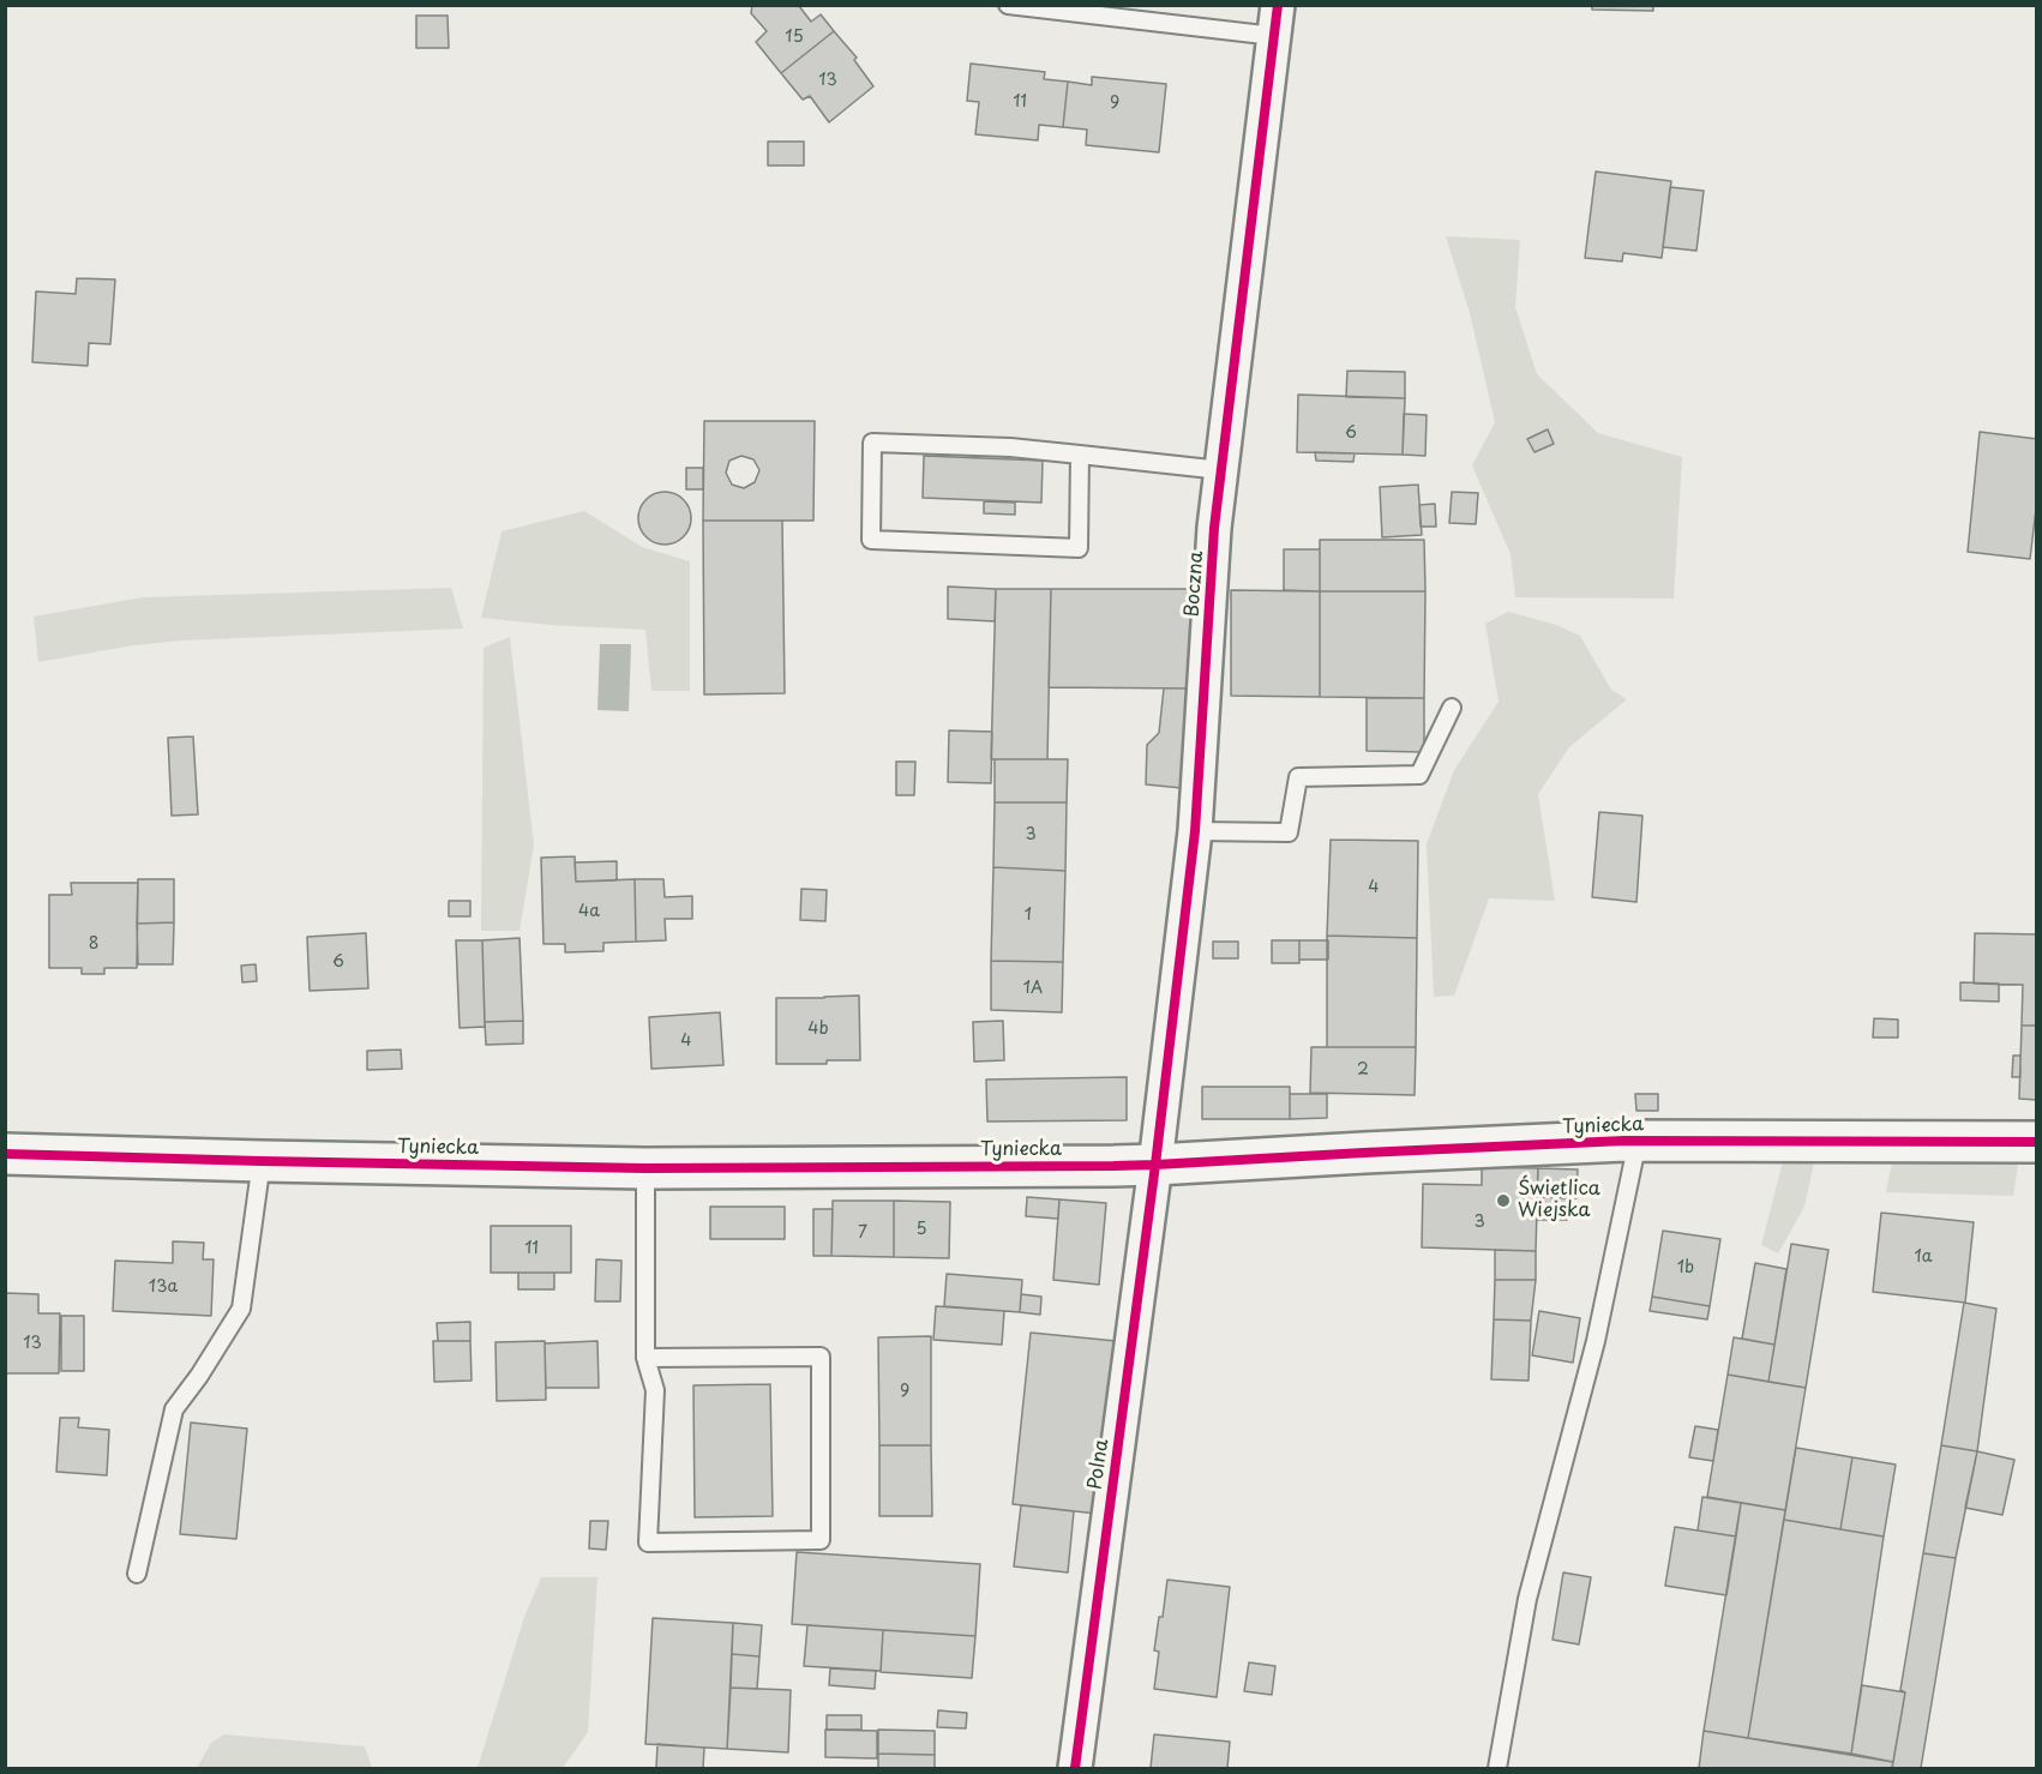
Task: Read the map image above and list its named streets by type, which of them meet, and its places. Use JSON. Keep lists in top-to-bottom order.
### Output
{
  "streets": {
    "street": ["Boczna", "Tyniecka", "Polna"]
  },
  "crossings": [
    ["Boczna", "Tyniecka"],
    ["Boczna", "Polna"],
    ["Tyniecka", "Polna"]
  ],
  "places": ["Świetlica Wiejska"],
  "house_numbers": [
    "15",
    "13",
    "11",
    "9",
    "6",
    "3",
    "4",
    "4a",
    "1",
    "8",
    "6",
    "1A",
    "4b",
    "4",
    "2",
    "3",
    "5",
    "7",
    "11",
    "1a",
    "1b",
    "13a",
    "13",
    "9"
  ]
}
